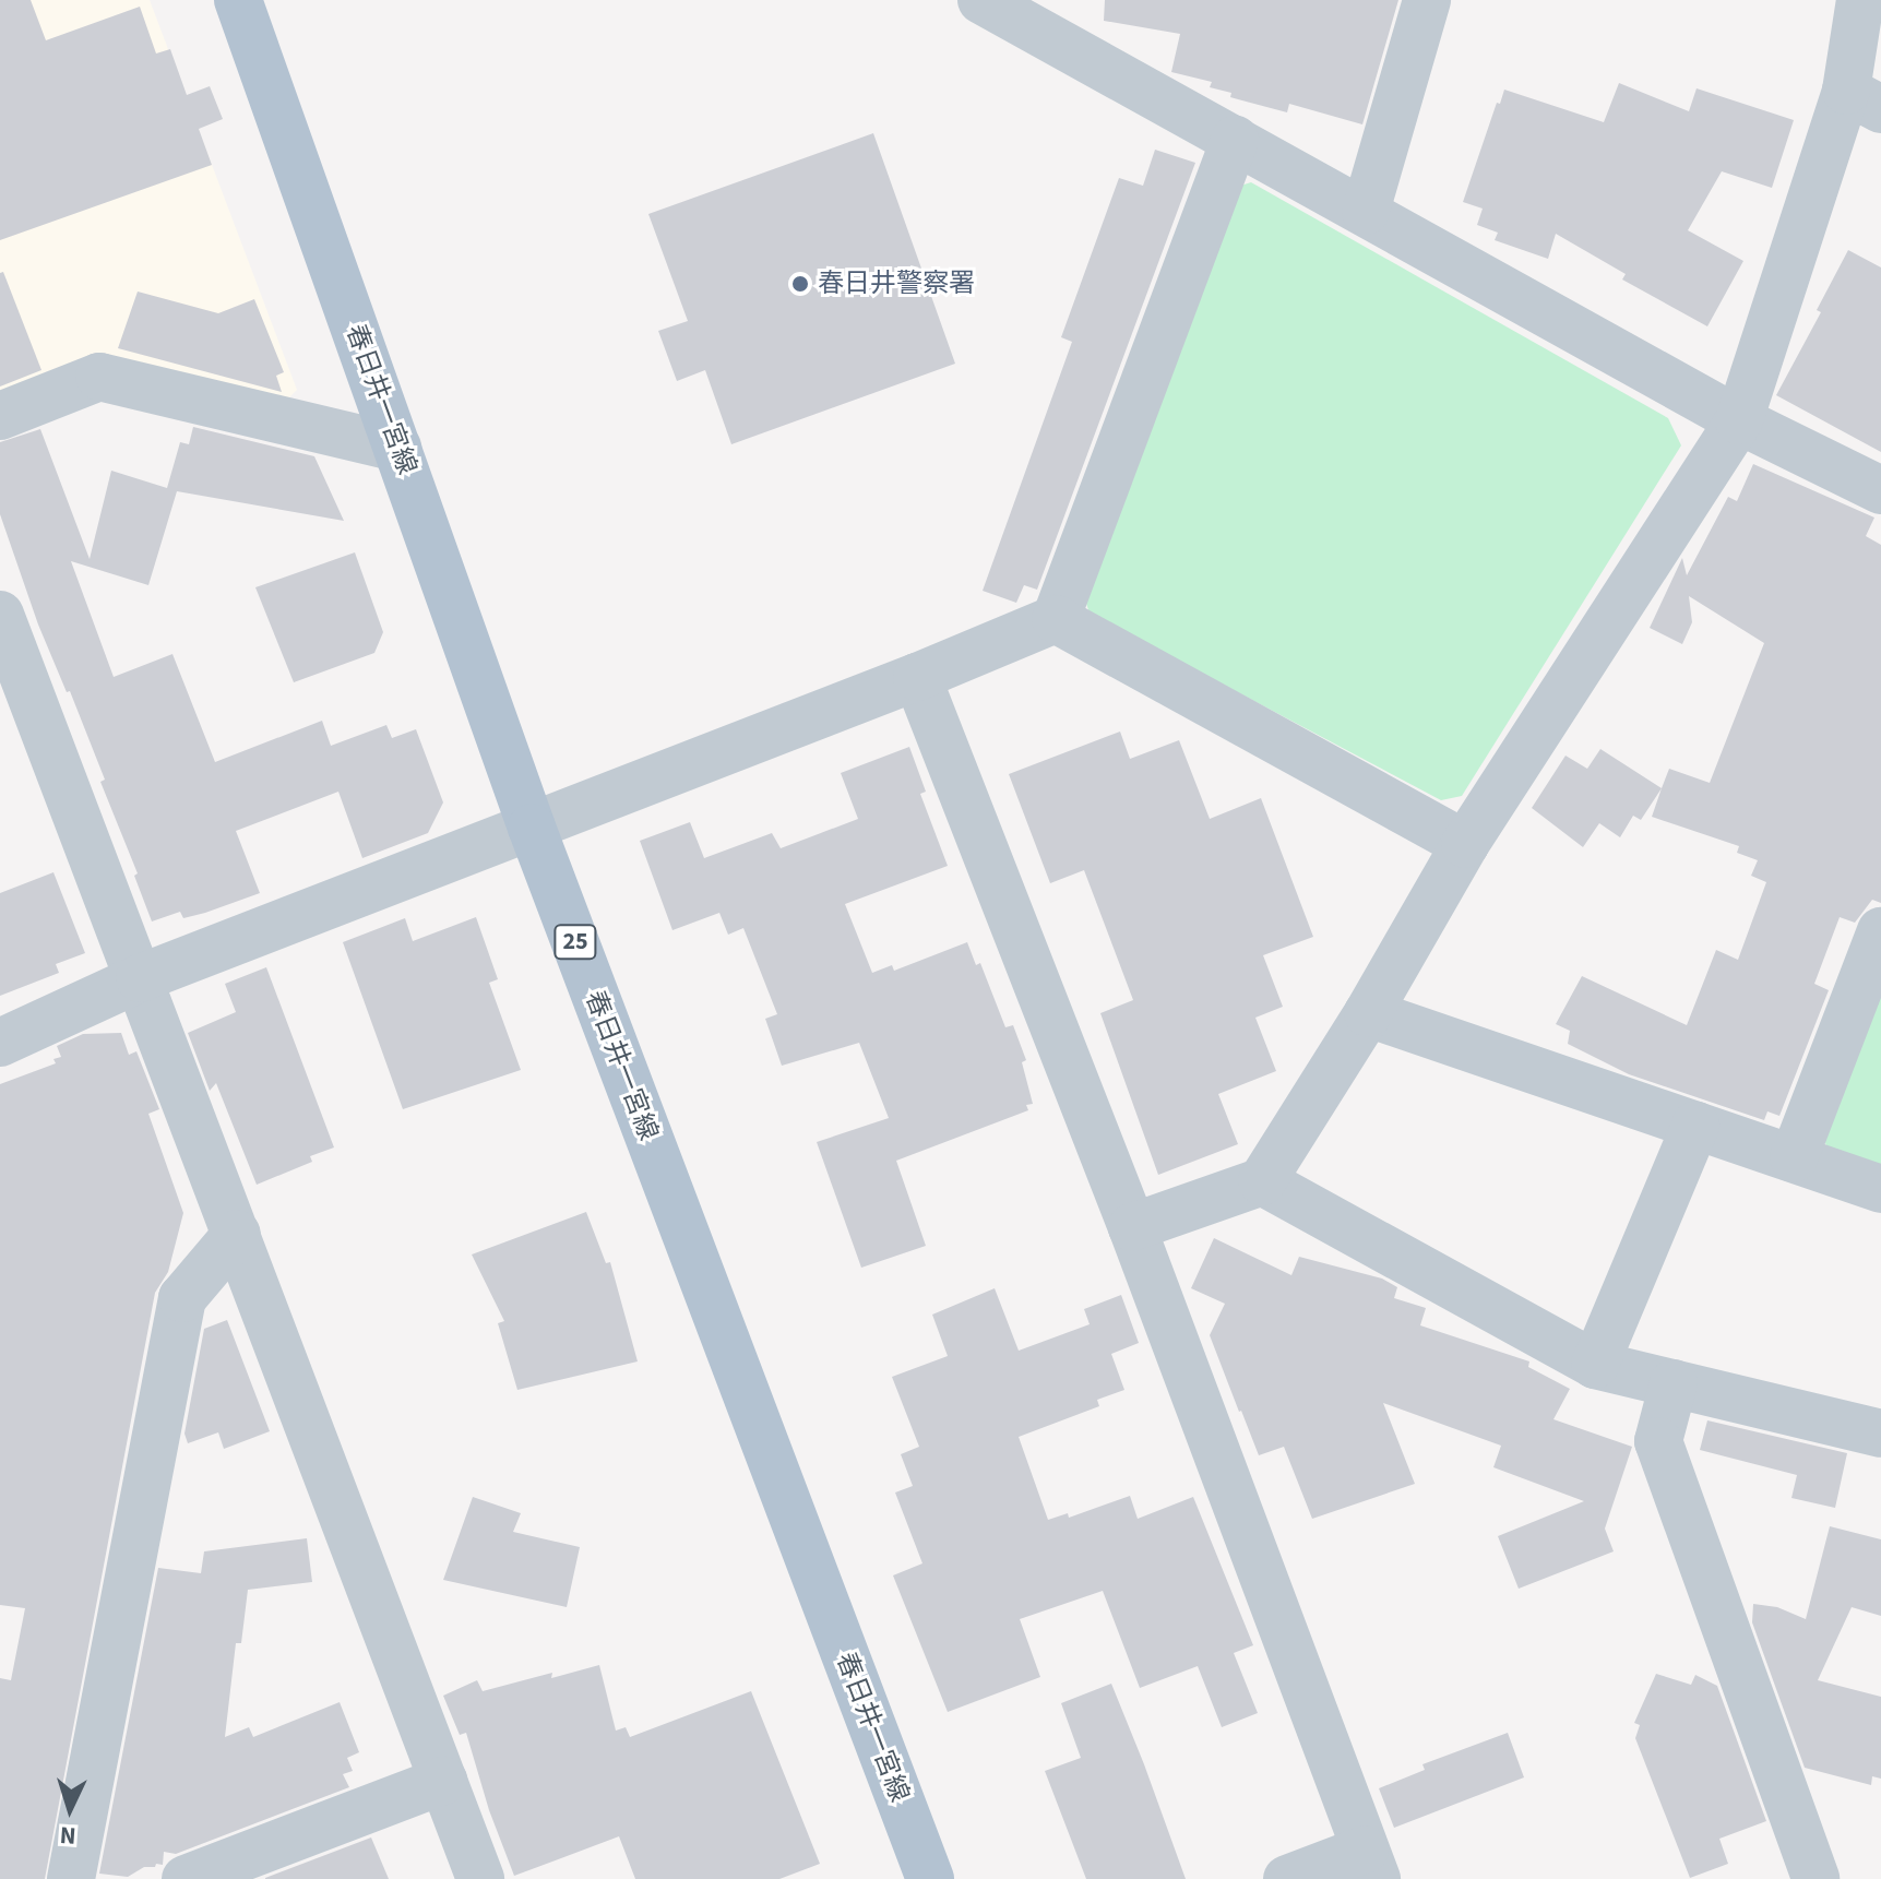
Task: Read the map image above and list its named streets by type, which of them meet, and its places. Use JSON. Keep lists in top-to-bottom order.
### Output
{
  "streets": {
    "main road": ["春日井一宮線", "25"]
  },
  "places": ["春日井警察署"],
  "north": "bottom"
}
